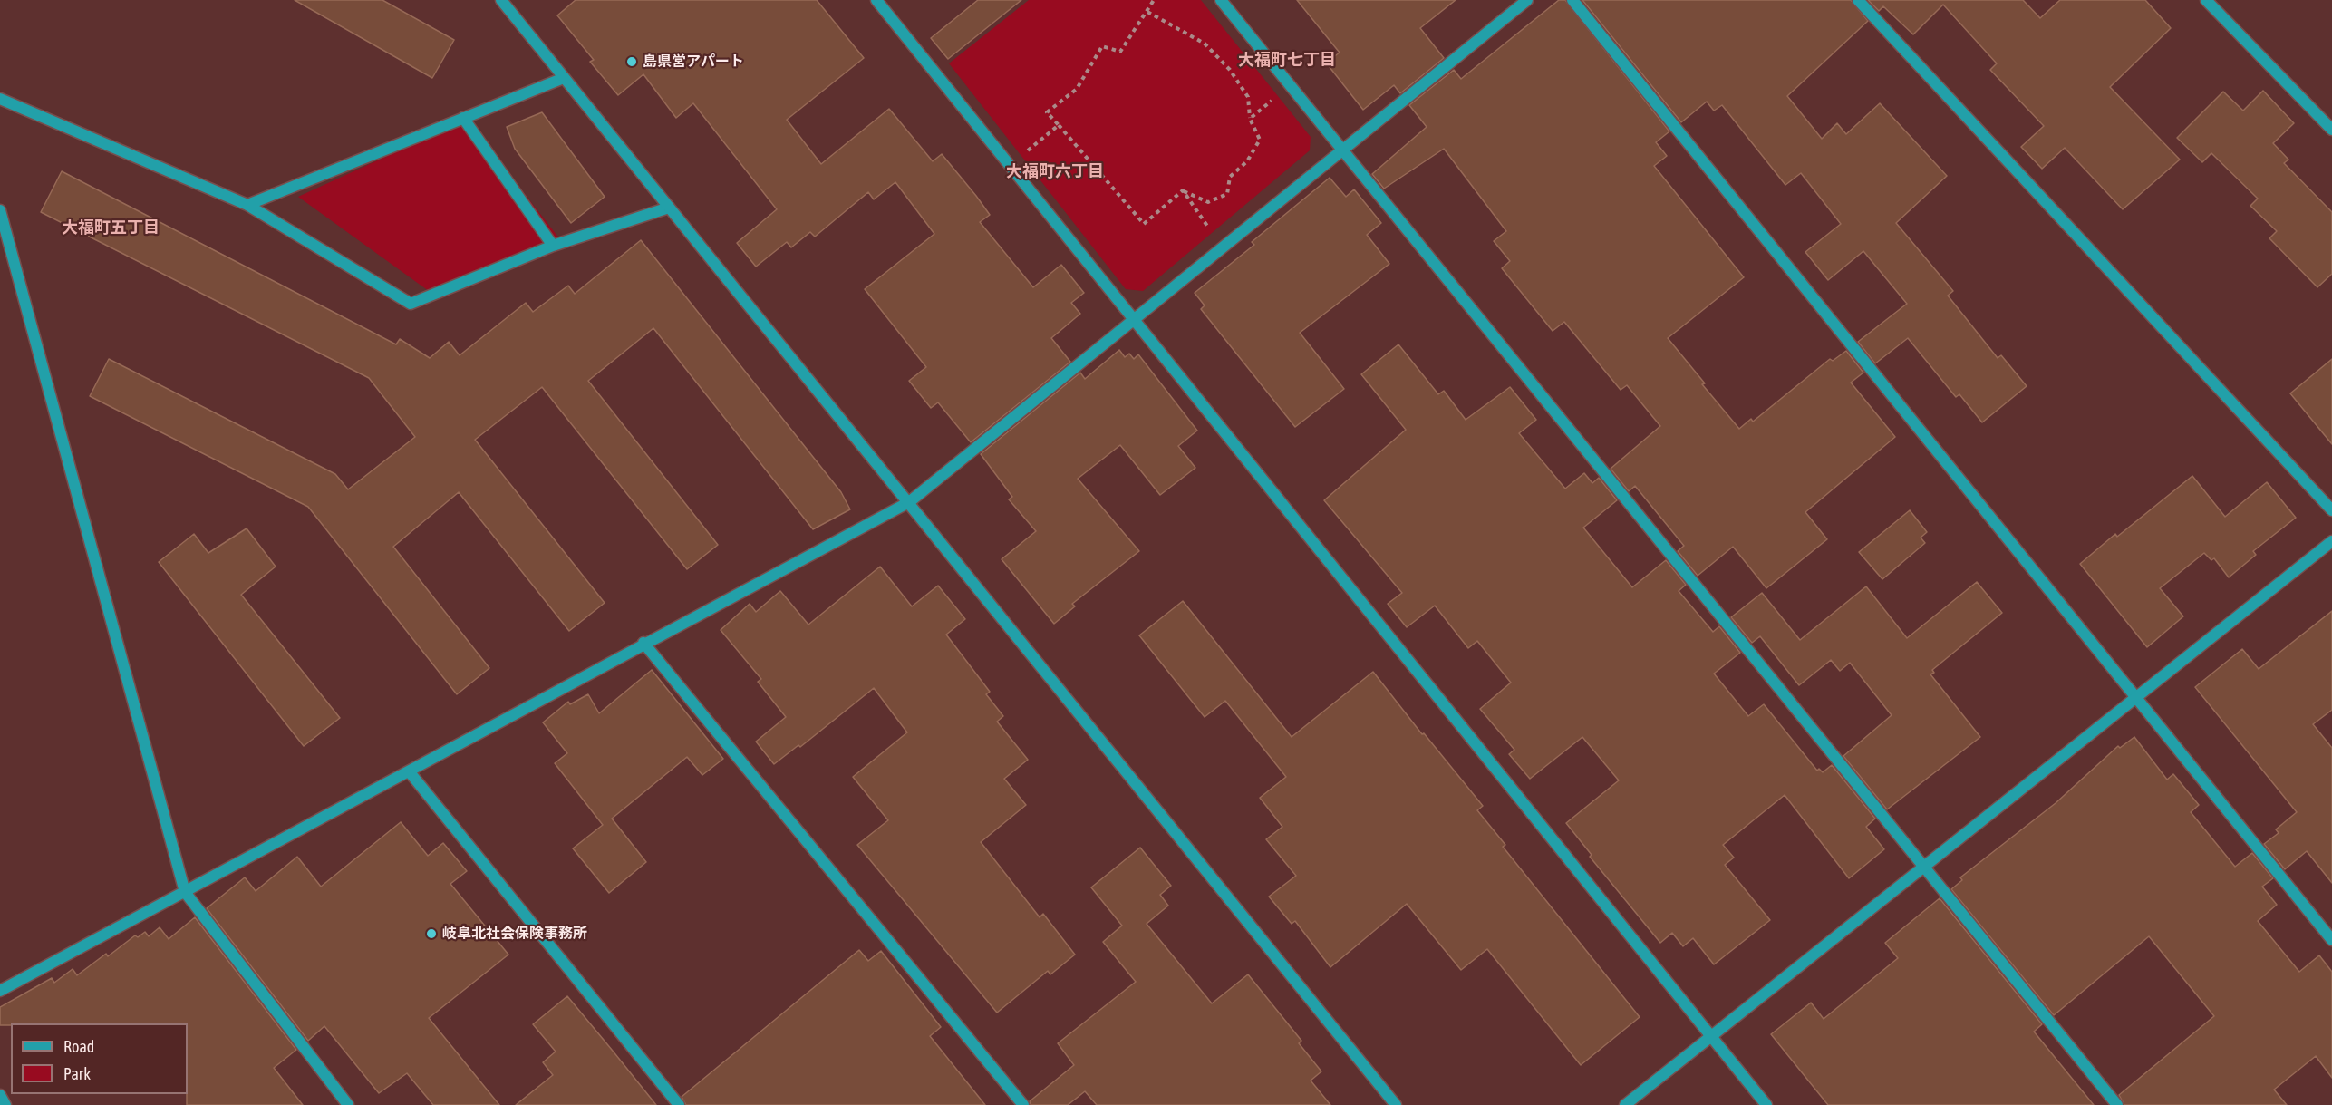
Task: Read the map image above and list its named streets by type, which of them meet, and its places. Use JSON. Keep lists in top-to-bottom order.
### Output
{
  "districts": ["大福町七丁目", "大福町六丁目", "大福町五丁目"],
  "places": ["島県営アパート", "岐阜北社会保険事務所"],
  "legend": ["Road", "Park"]
}
